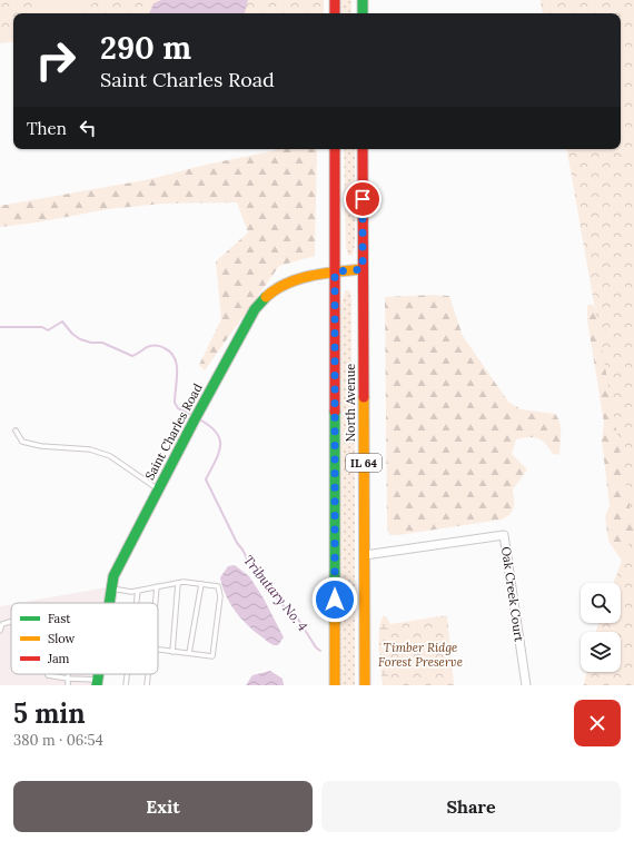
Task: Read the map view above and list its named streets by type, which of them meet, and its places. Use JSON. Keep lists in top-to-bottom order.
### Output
{
  "streets": {
    "main road": ["North Avenue", "Saint Charles Road", "IL 64"],
    "street": ["Oak Creek Court"]
  },
  "crossings": [
    ["North Avenue", "Saint Charles Road"],
    ["North Avenue", "Oak Creek Court"]
  ],
  "water": ["Tributary No. 4"],
  "parks": ["Timber Ridge Forest Preserve"],
  "legend": ["Fast", "Slow", "Jam"],
  "page": {
    "turn": ["290 m", "Saint Charles Road"],
    "then": "Then",
    "heading": ["5 min", "380 m · 06:54"],
    "buttons": ["Exit", "Share"]
  }
}
